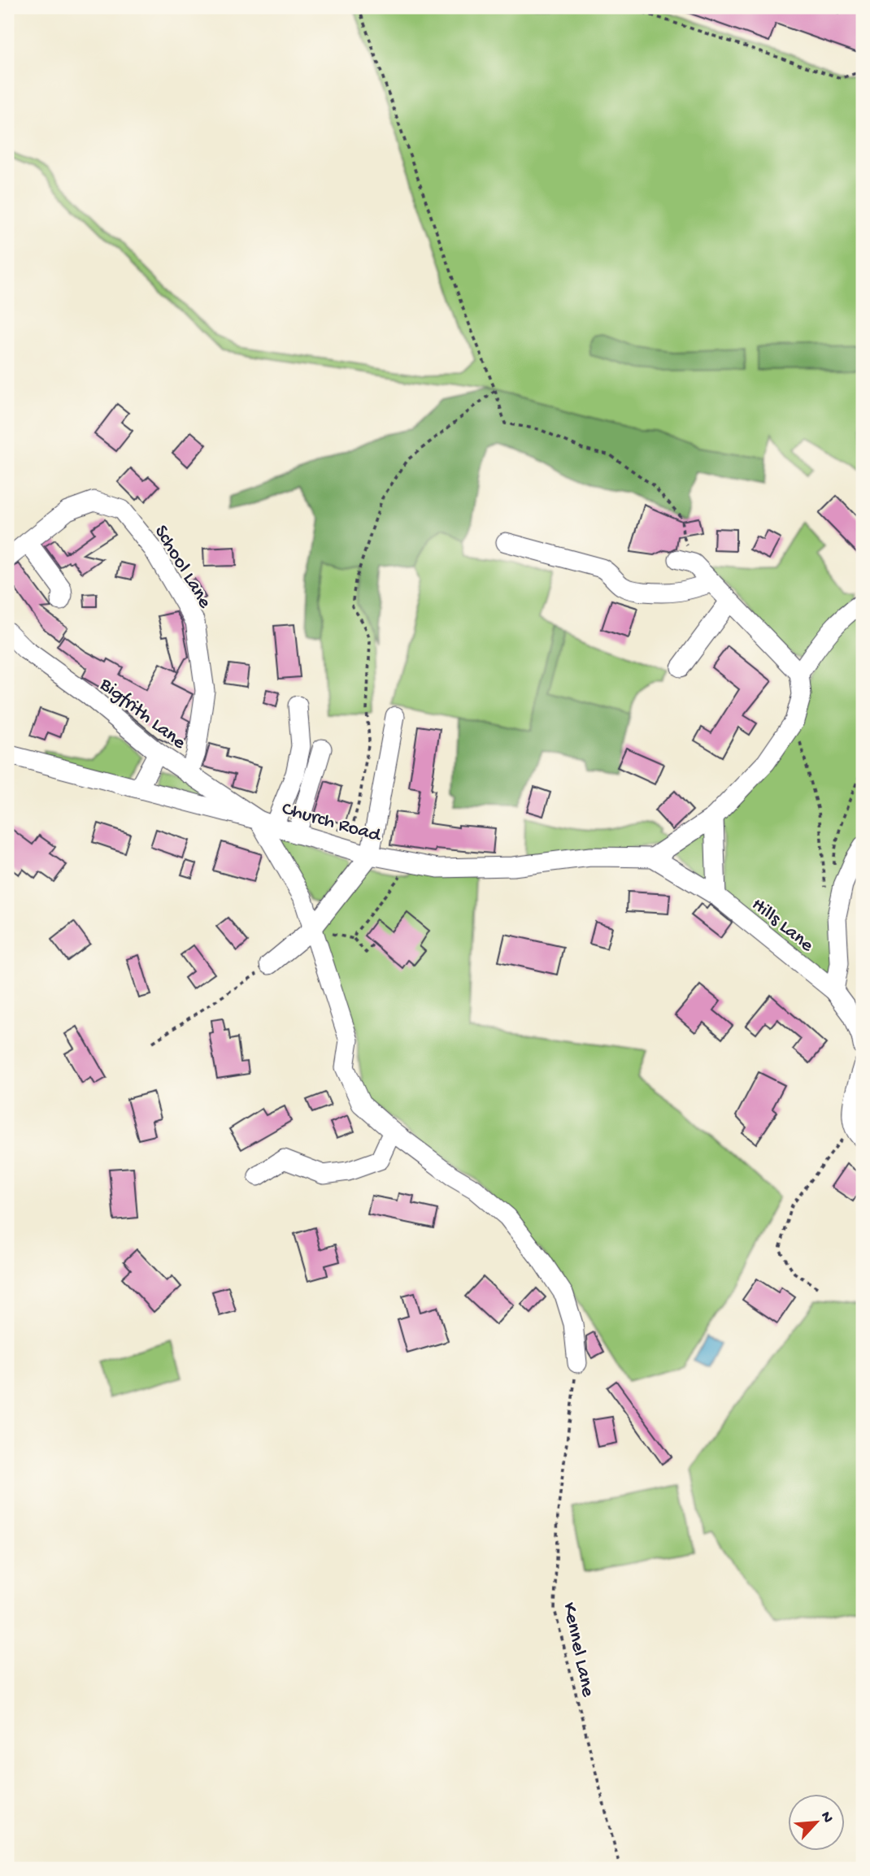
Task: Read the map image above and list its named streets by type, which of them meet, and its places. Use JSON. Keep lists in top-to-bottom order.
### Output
{
  "streets": {
    "street": [
      "School Lane",
      "Bigfrith Lane",
      "Church Road",
      "Hills Lane"
    ],
    "path": ["Kennel Lane"]
  },
  "crossings": [
    ["School Lane", "Bigfrith Lane"],
    ["Bigfrith Lane", "Church Road"],
    ["Church Road", "Hills Lane"]
  ],
  "north": "top right"
}
